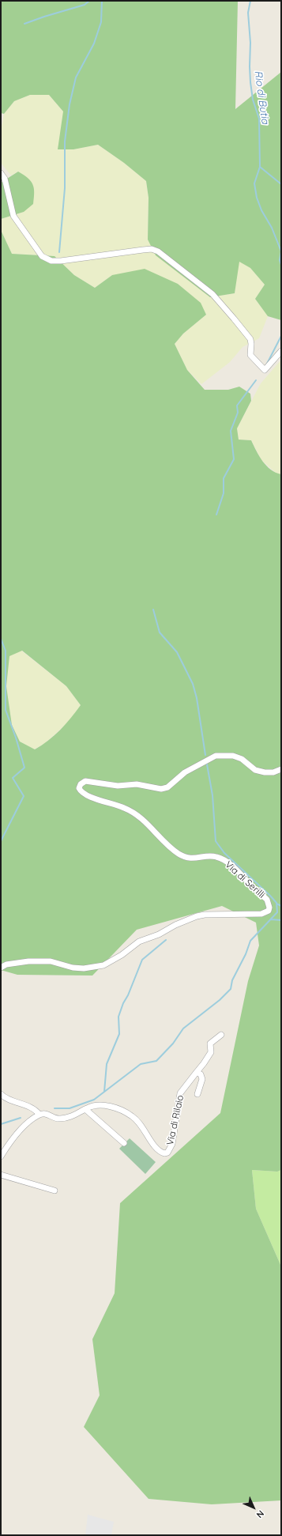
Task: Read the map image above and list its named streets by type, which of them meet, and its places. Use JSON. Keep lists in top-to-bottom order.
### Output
{
  "streets": {
    "street": ["Via di Serilli", "Via di Rilaio"]
  },
  "water": ["Rio di Butia"],
  "north": "bottom right"
}
